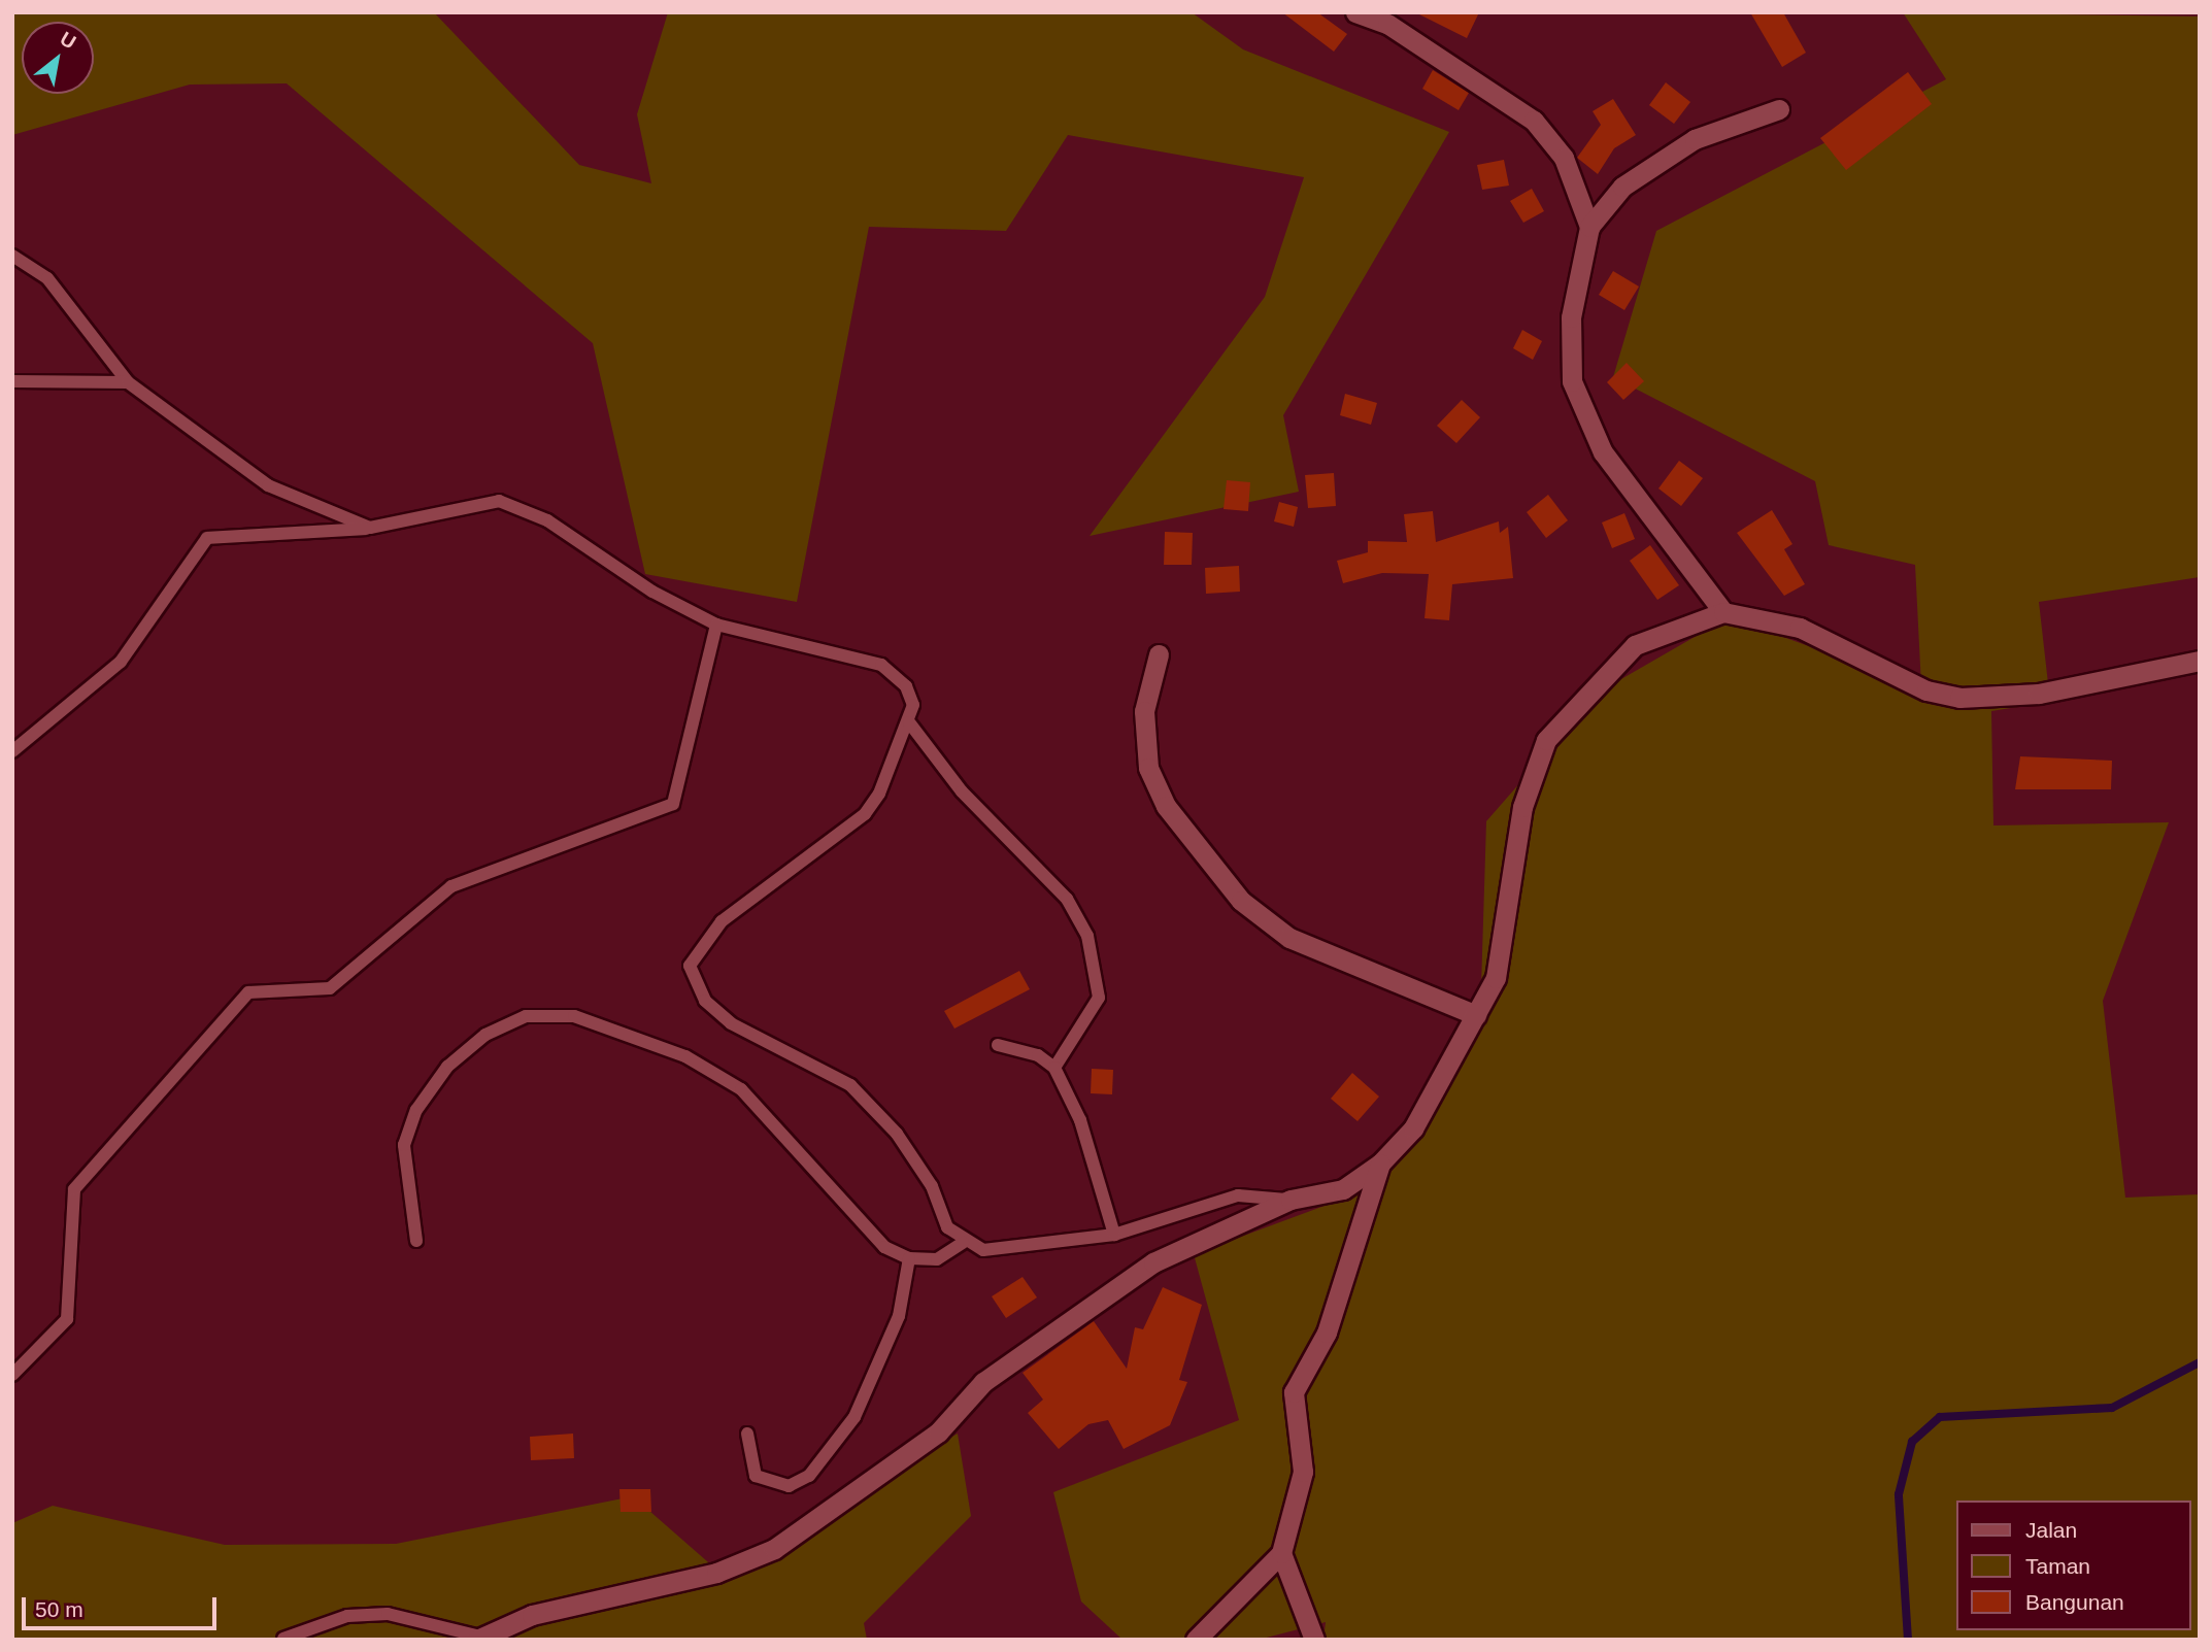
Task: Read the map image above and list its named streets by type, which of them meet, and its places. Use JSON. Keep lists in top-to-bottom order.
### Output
{
  "legend": ["Jalan", "Taman", "Bangunan"],
  "scale_bar": "50 m",
  "north": "top right"
}
